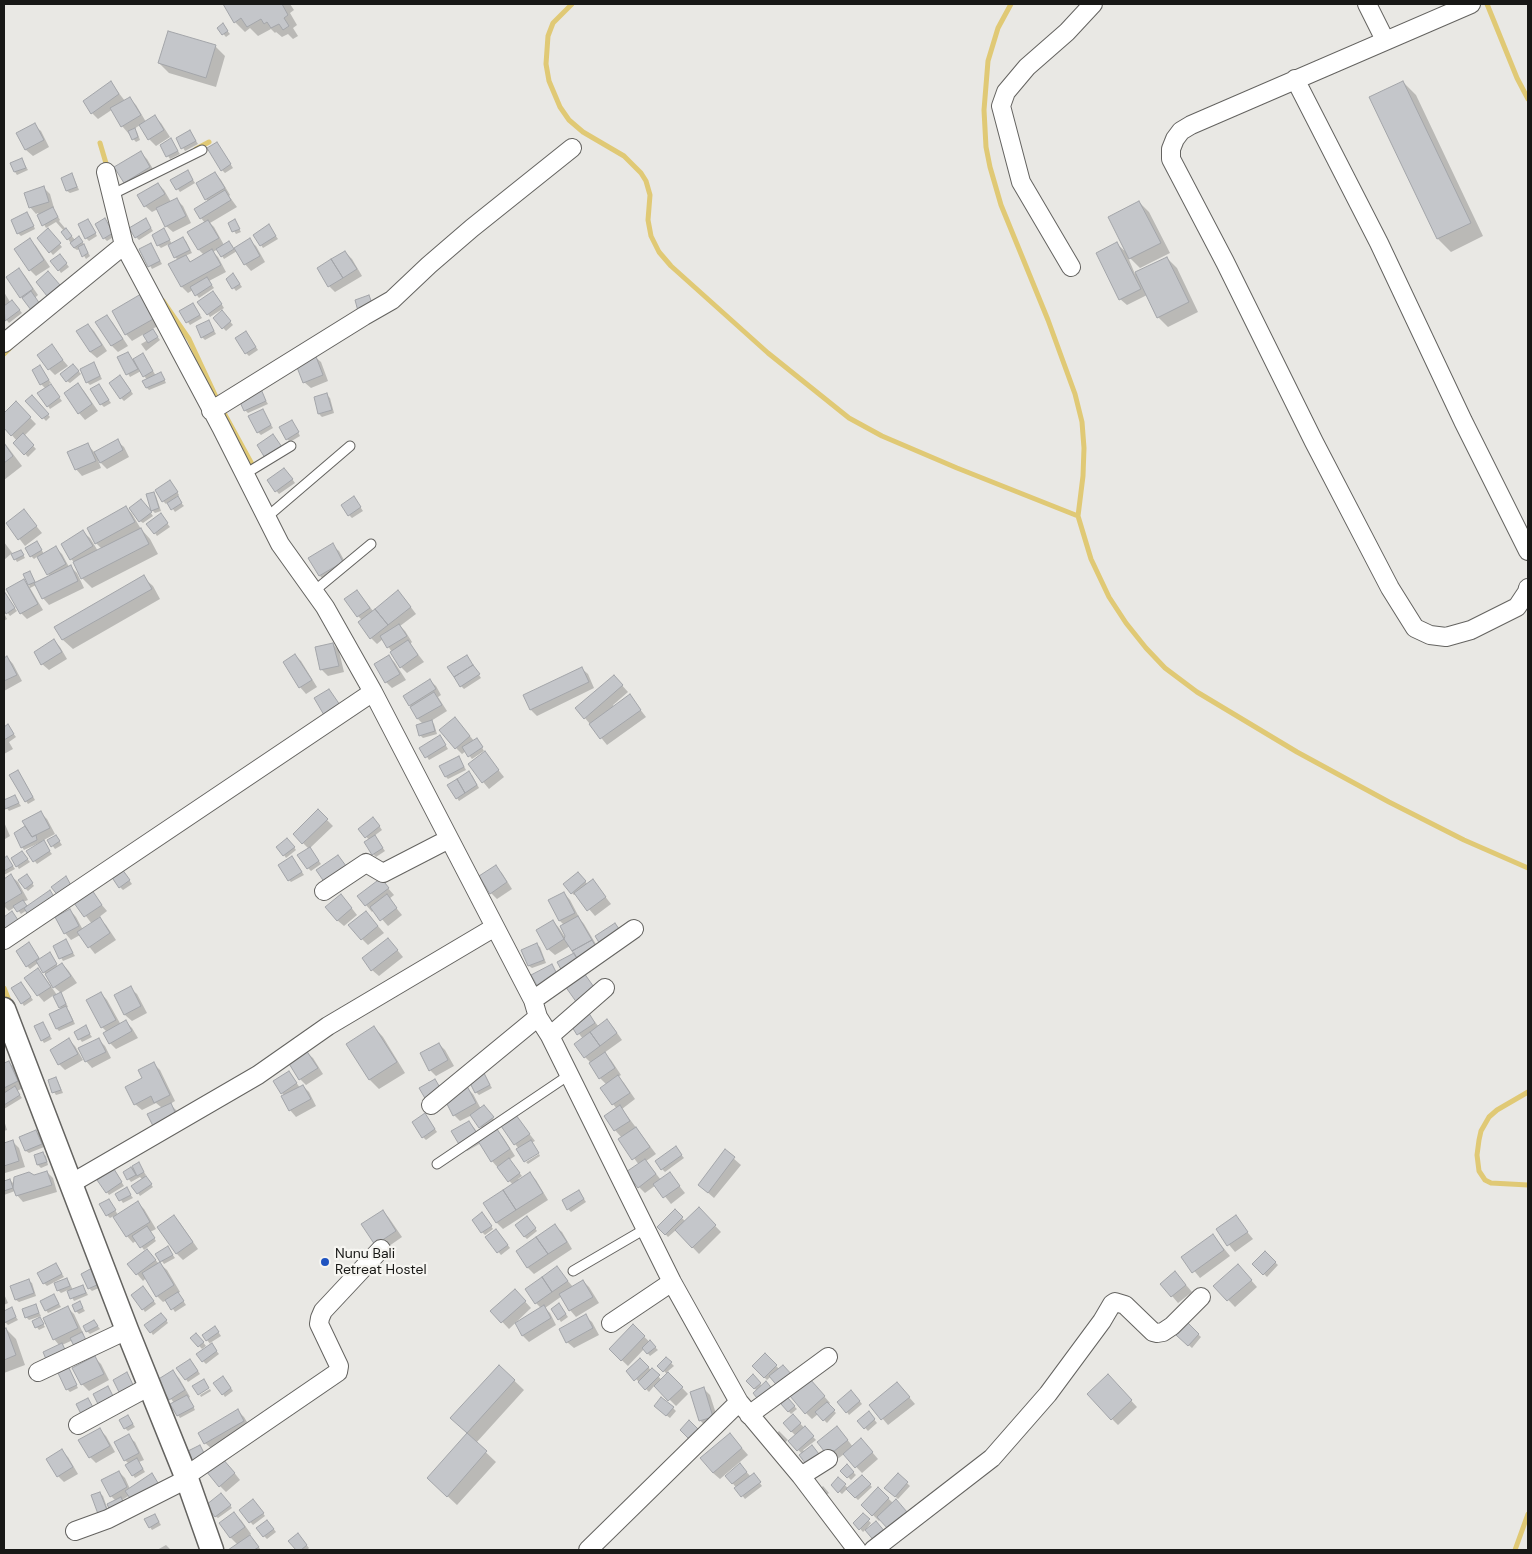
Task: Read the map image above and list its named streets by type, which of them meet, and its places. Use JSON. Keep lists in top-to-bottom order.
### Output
{
  "places": ["Nunu Bali Retreat Hostel"]
}
